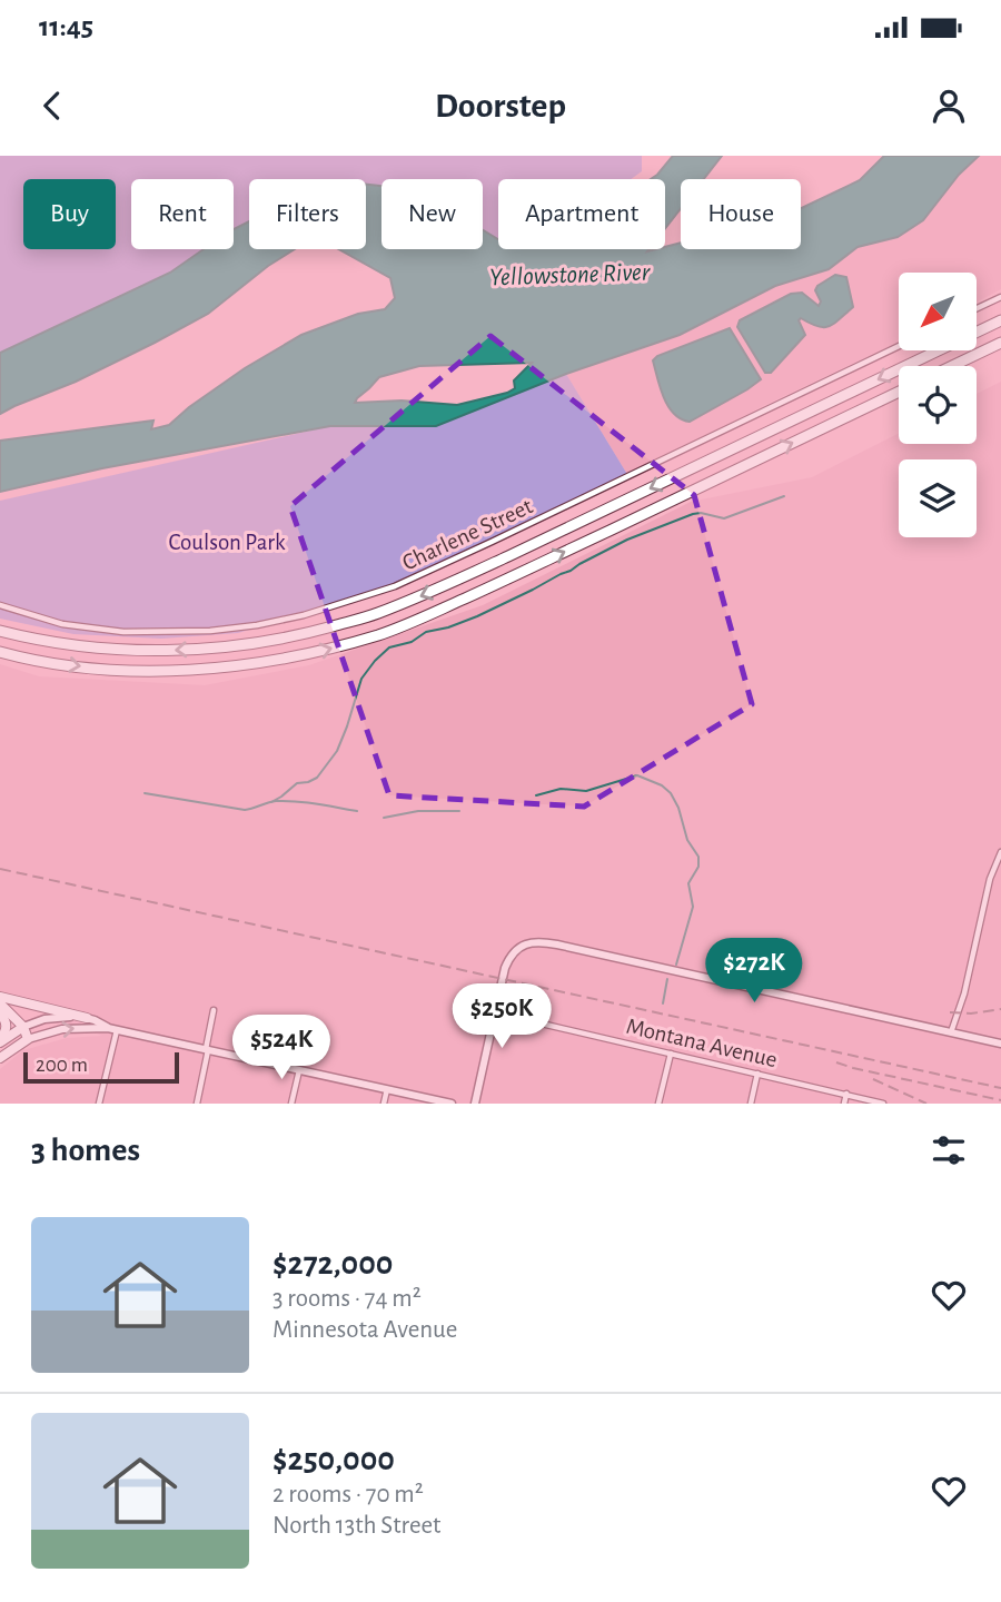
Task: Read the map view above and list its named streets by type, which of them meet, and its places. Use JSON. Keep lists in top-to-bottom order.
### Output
{
  "streets": {
    "street": ["Charlene Street", "Montana Avenue"]
  },
  "water": ["Yellowstone River"],
  "parks": ["Coulson Park"],
  "scale_bar": "200 m",
  "north": "bottom left",
  "page": {
    "status": "11:45",
    "header": "Doorstep",
    "chip": [
      "Buy",
      "Rent",
      "Filters",
      "New",
      "Apartment",
      "House"
    ],
    "price": ["$272K", "$250K", "$524K"],
    "scale": "200 m",
    "heading": "3 homes",
    "list": [
      {
        "name": "$272,000",
        "note": "3 rooms · 74 m² · Minnesota Avenue"
      },
      {
        "name": "$250,000",
        "note": "2 rooms · 70 m² · North 13th Street"
      }
    ]
  }
}
